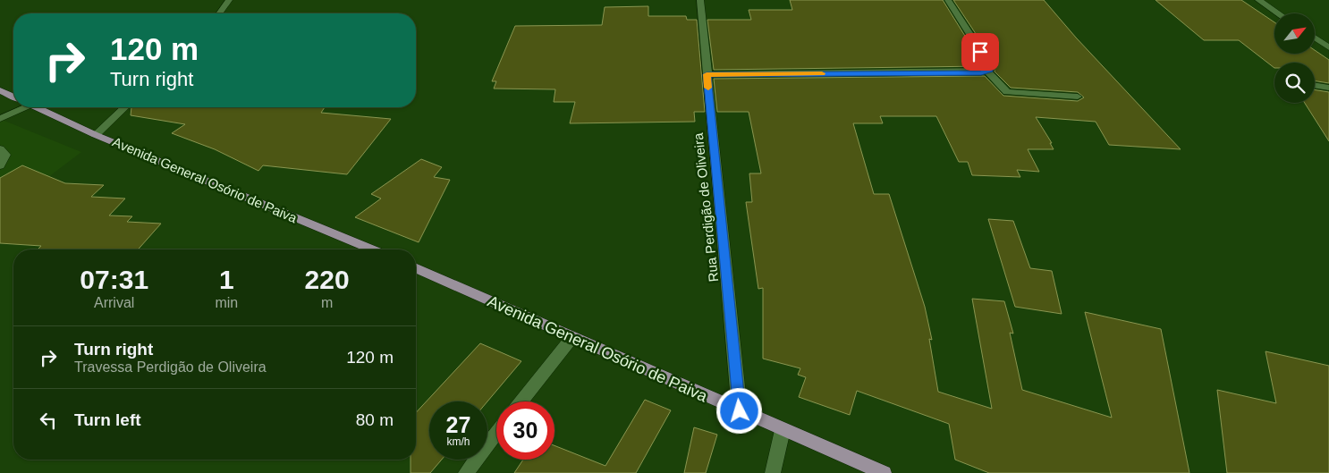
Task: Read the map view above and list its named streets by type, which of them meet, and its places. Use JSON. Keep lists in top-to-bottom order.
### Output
{
  "streets": {
    "main road": ["Avenida General Osório de Paiva"],
    "street": ["Rua Perdigão de Oliveira"]
  },
  "crossings": [
    ["Avenida General Osório de Paiva", "Rua Perdigão de Oliveira"]
  ],
  "north": "top right",
  "page": {
    "turn": ["120 m", "Turn right"],
    "eta": [
      "07:31",
      "Arrival",
      "1",
      "min",
      "220",
      "m"
    ],
    "list": [
      {
        "name": "Turn right",
        "note": "Travessa Perdigão de Oliveira",
        "value": "120 m"
      },
      {
        "name": "Turn left",
        "value": "80 m"
      }
    ],
    "speed": "27 km/h",
    "limit": "30"
  }
}
